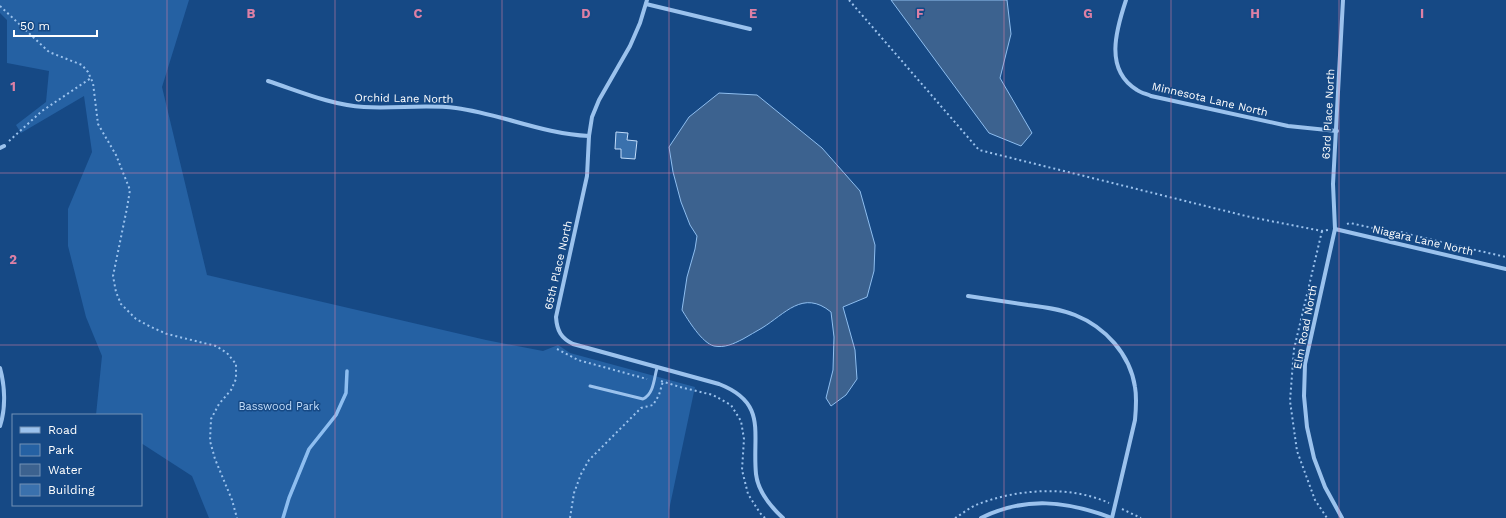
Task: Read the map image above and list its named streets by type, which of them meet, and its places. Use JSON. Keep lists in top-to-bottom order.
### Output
{
  "streets": {
    "street": [
      "Orchid Lane North",
      "Minnesota Lane North",
      "63rd Place North",
      "Niagara Lane North",
      "65th Place North",
      "Elm Road North"
    ]
  },
  "crossings": [
    ["Orchid Lane North", "65th Place North"],
    ["Minnesota Lane North", "63rd Place North"],
    ["63rd Place North", "Niagara Lane North"],
    ["63rd Place North", "Elm Road North"],
    ["Niagara Lane North", "Elm Road North"]
  ],
  "parks": ["Basswood Park"],
  "legend": [
    "Road",
    "Park",
    "Water",
    "Building"
  ],
  "scale_bar": "50 m",
  "grid": {
    "columns": [
      "B",
      "C",
      "D",
      "E",
      "F",
      "G",
      "H",
      "I"
    ],
    "rows": ["1", "2"]
  }
}
